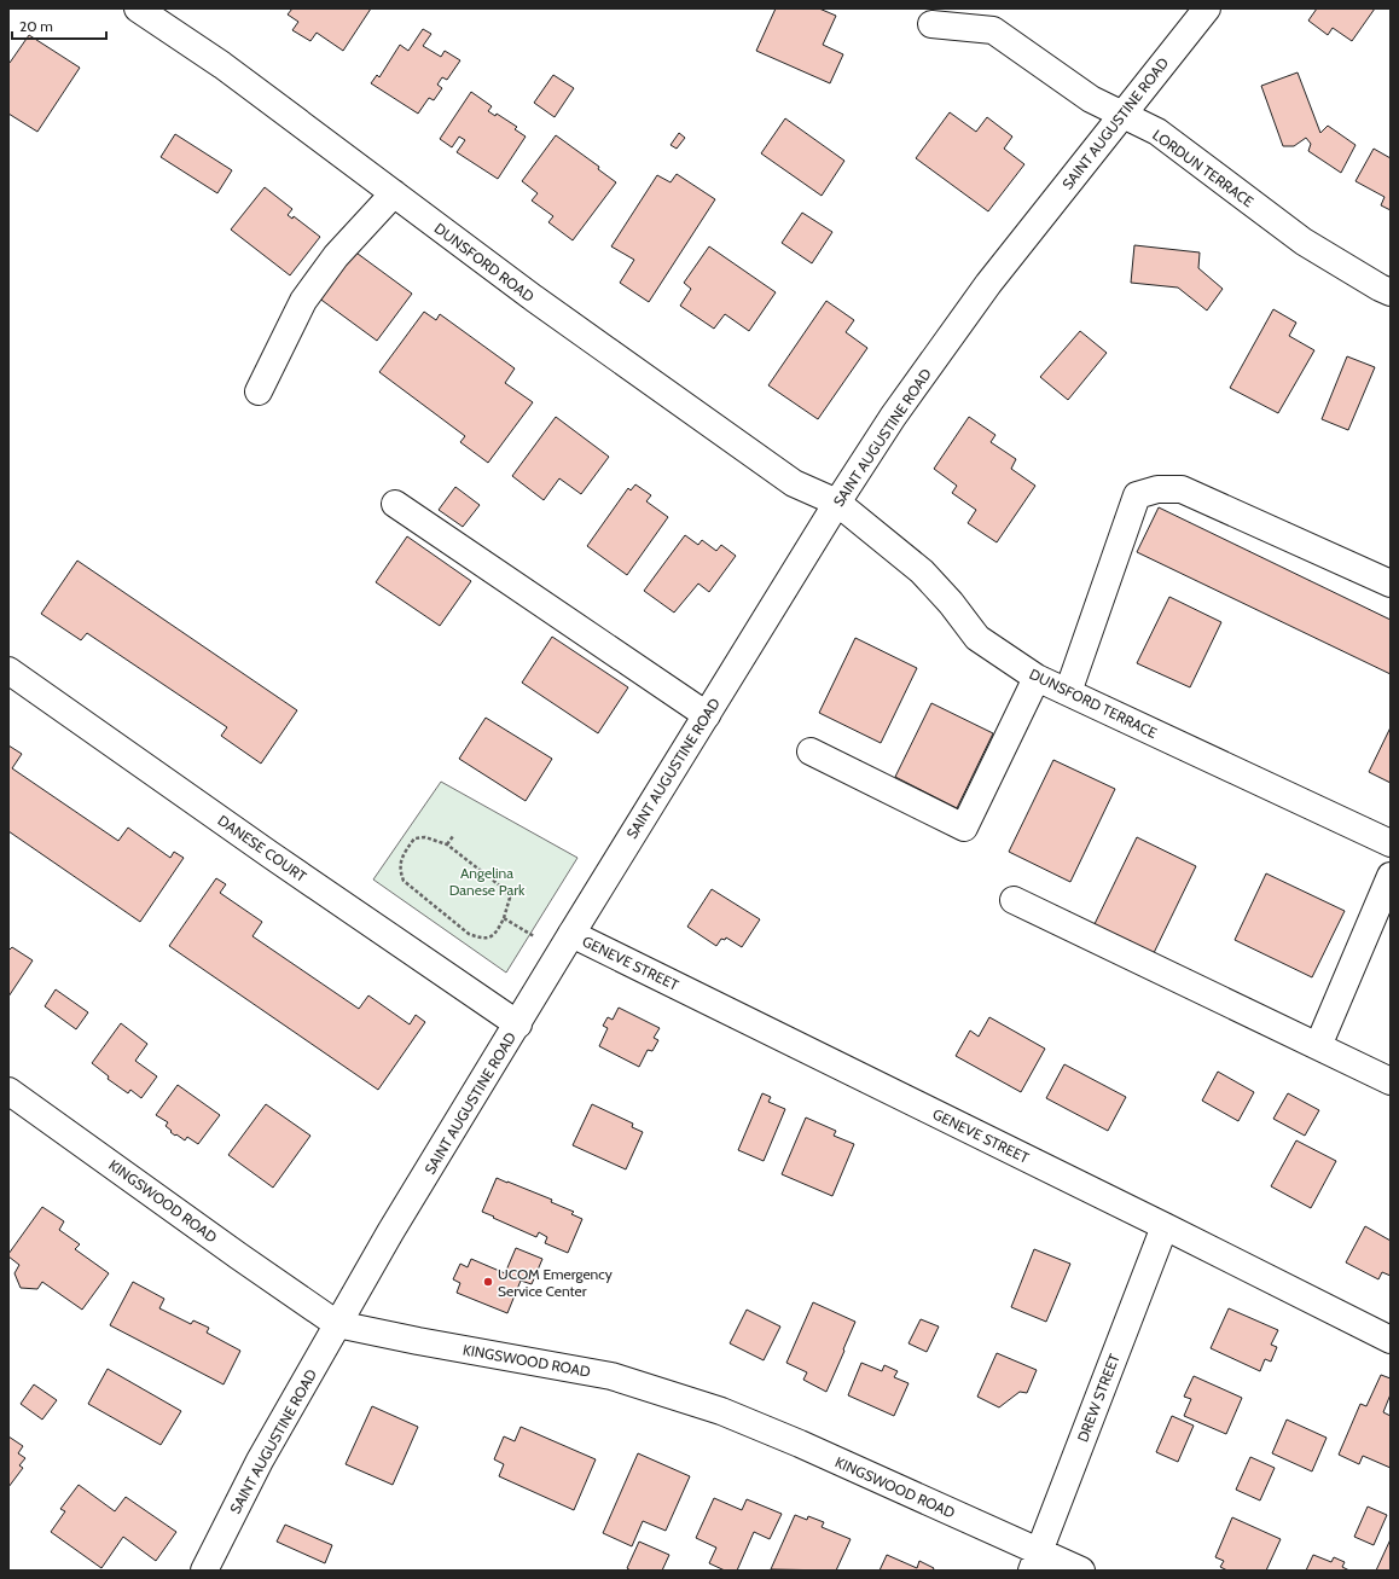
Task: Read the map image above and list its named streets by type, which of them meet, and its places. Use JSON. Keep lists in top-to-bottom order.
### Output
{
  "streets": {
    "street": [
      "SAINT AUGUSTINE ROAD",
      "LORDUN TERRACE",
      "DUNSFORD ROAD",
      "DUNSFORD TERRACE",
      "DANESE COURT",
      "GENEVE STREET",
      "KINGSWOOD ROAD",
      "DREW STREET"
    ]
  },
  "crossings": [
    ["SAINT AUGUSTINE ROAD", "LORDUN TERRACE"],
    ["SAINT AUGUSTINE ROAD", "DUNSFORD ROAD"],
    ["SAINT AUGUSTINE ROAD", "DUNSFORD TERRACE"],
    ["SAINT AUGUSTINE ROAD", "DANESE COURT"],
    ["SAINT AUGUSTINE ROAD", "GENEVE STREET"],
    ["SAINT AUGUSTINE ROAD", "KINGSWOOD ROAD"],
    ["DUNSFORD ROAD", "DUNSFORD TERRACE"],
    ["GENEVE STREET", "DREW STREET"],
    ["KINGSWOOD ROAD", "DREW STREET"]
  ],
  "parks": ["Angelina Danese Park"],
  "places": ["UCOM Emergency Service Center"],
  "scale_bar": "20 m"
}
